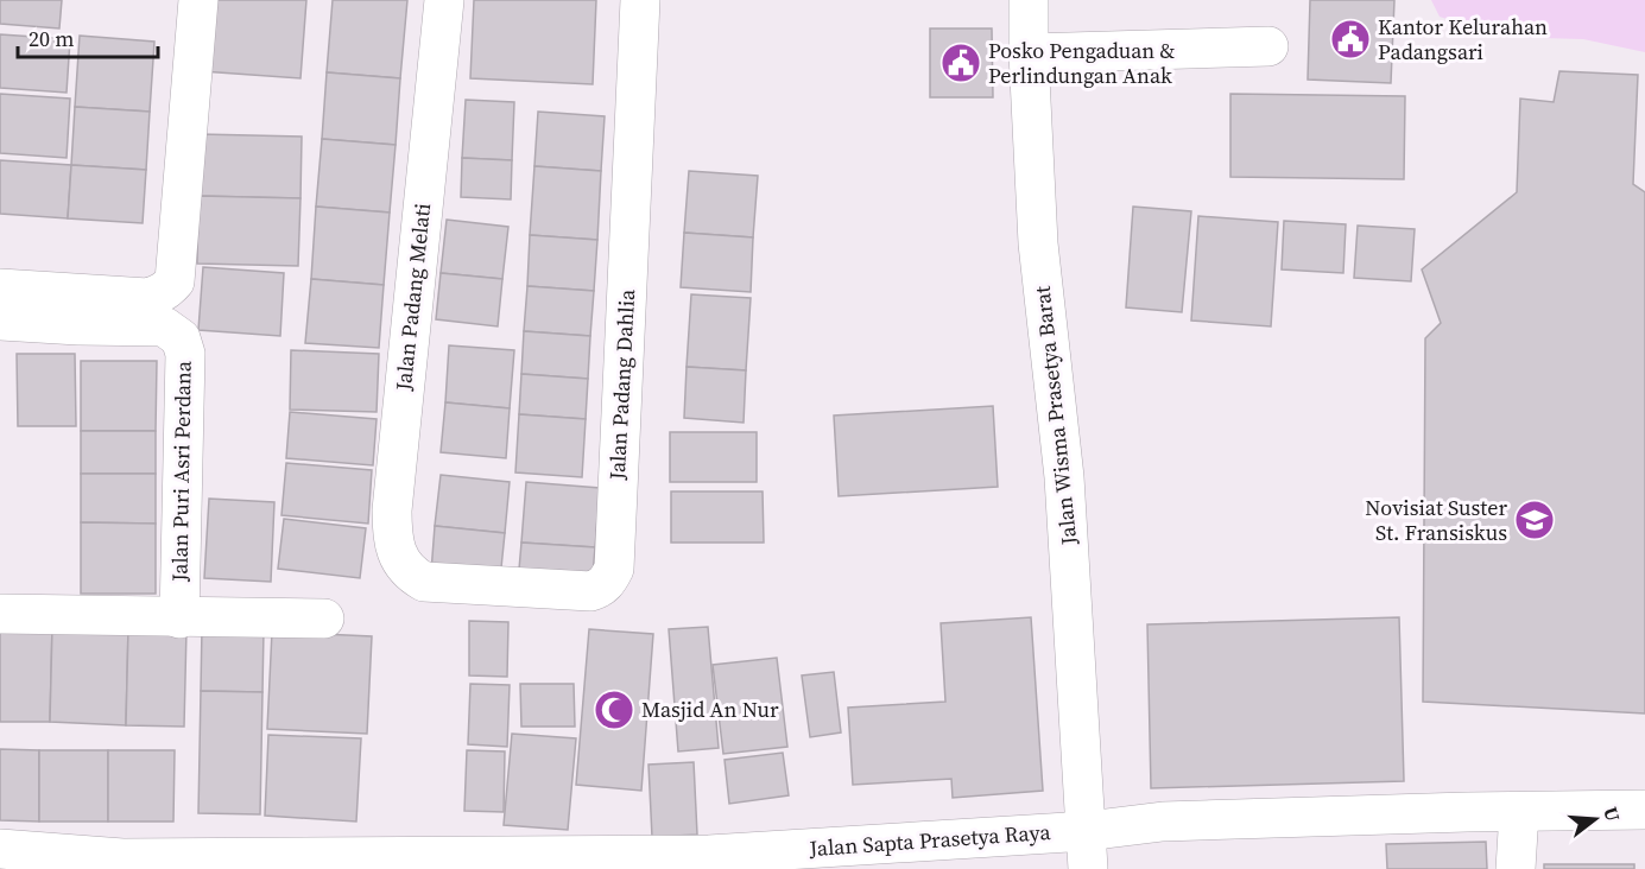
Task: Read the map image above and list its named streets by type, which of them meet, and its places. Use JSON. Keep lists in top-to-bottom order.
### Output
{
  "streets": {
    "street": [
      "Jalan Padang Melati",
      "Jalan Padang Dahlia",
      "Jalan Wisma Prasetya Barat",
      "Jalan Puri Asri Perdana",
      "Jalan Sapta Prasetya Raya"
    ]
  },
  "crossings": [
    ["Jalan Padang Melati", "Jalan Padang Dahlia"],
    ["Jalan Wisma Prasetya Barat", "Jalan Sapta Prasetya Raya"]
  ],
  "places": {
    "public building": ["Kantor Kelurahan Padangsari", "Posko Pengaduan & Perlindungan Anak"],
    "school or university": ["Novisiat Suster St. Fransiskus"],
    "mosque": ["Masjid An Nur"]
  },
  "scale_bar": "20 m",
  "north": "right"
}
